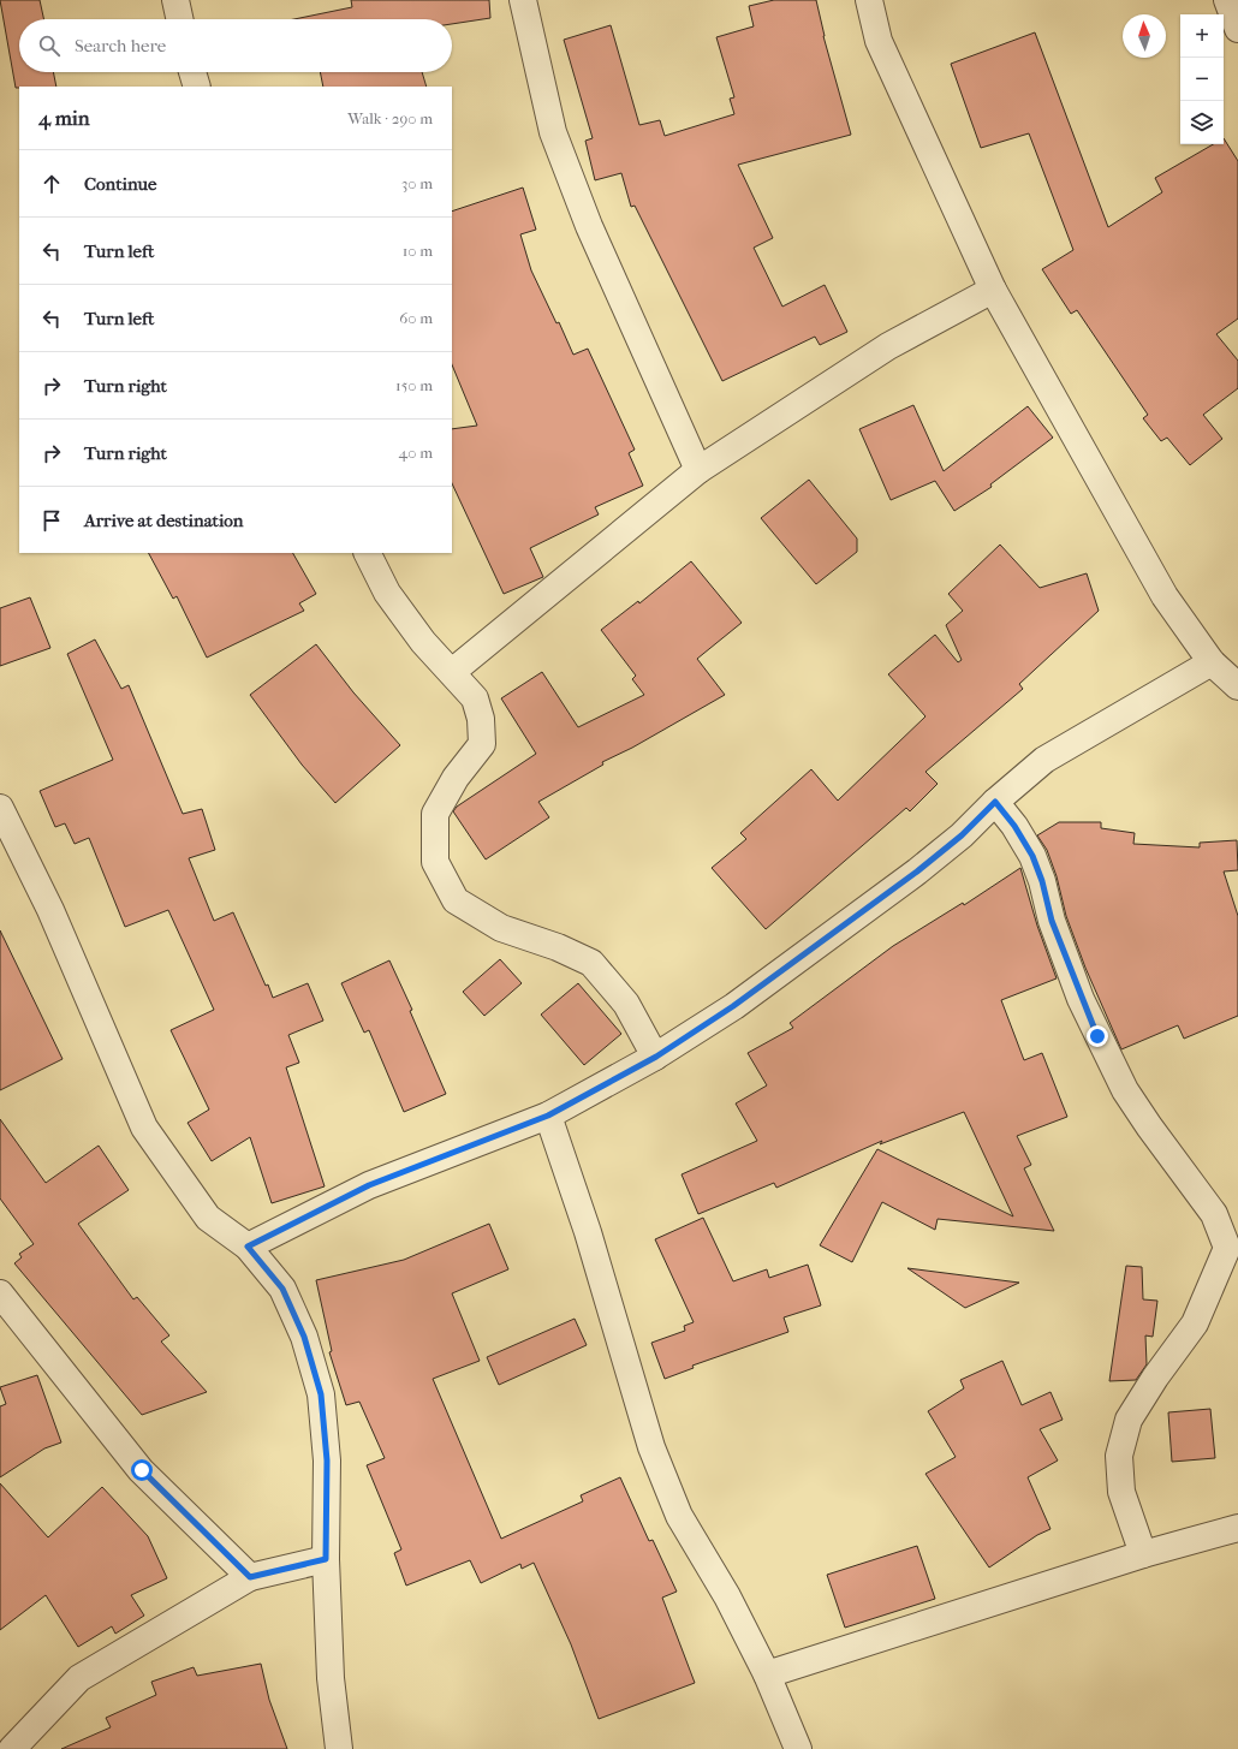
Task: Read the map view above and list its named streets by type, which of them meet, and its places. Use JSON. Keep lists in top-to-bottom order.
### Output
{
  "north": "top",
  "page": {
    "map_buttons": ["+", "−"],
    "search": "Search here",
    "heading": ["4 min", "Walk · 290 m"],
    "list": [
      ["Continue", "30 m"],
      ["Turn left", "10 m"],
      ["Turn left", "60 m"],
      ["Turn right", "150 m"],
      ["Turn right", "40 m"],
      "Arrive at destination"
    ]
  }
}
